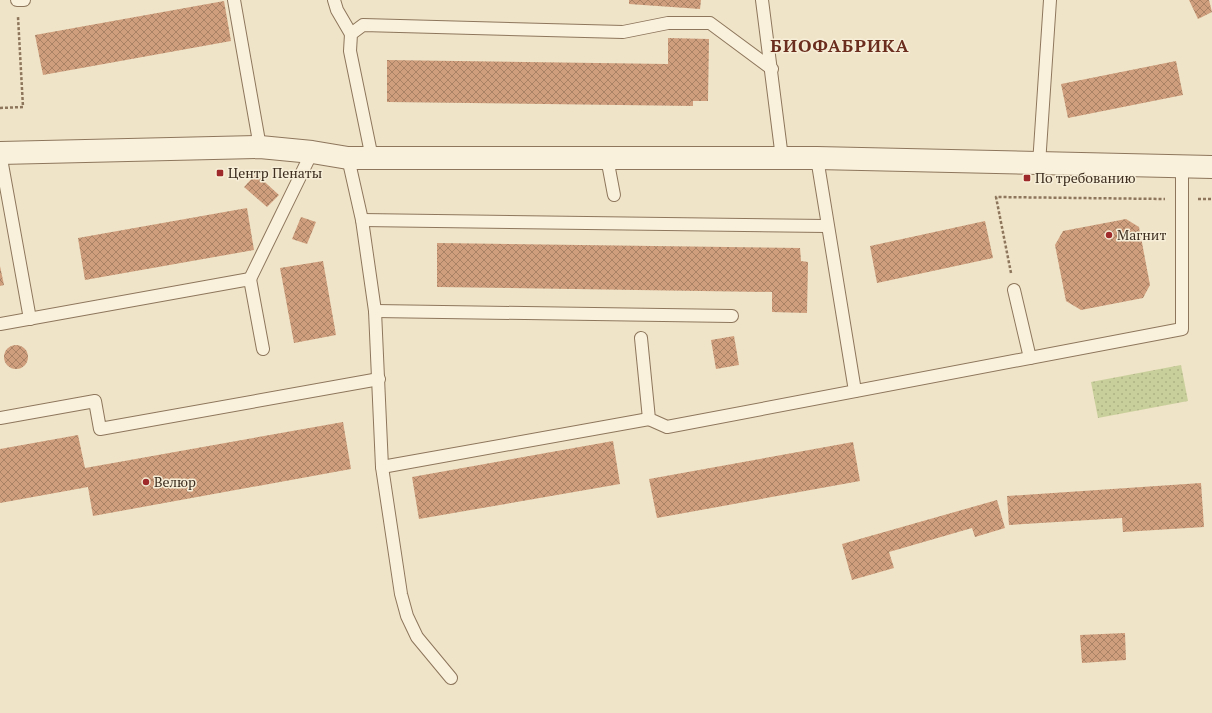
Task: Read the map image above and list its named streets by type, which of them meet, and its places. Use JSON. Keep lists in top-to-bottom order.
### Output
{
  "districts": ["БИОФАБРИКА"],
  "places": {
    "transit": ["Центр Пенаты", "По требованию"],
    "other": ["Магнит", "Велюр"]
  }
}
